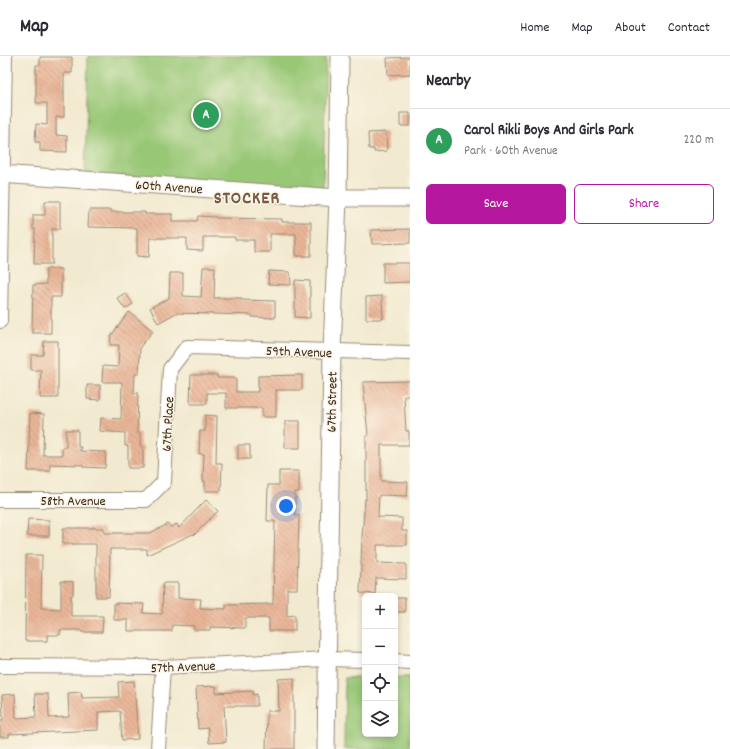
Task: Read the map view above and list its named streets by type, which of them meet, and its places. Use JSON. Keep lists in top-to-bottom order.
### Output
{
  "streets": {
    "street": [
      "60th Avenue",
      "59th Avenue",
      "67th Street",
      "67th Place",
      "58th Avenue",
      "57th Avenue"
    ]
  },
  "crossings": [
    ["60th Avenue", "67th Street"],
    ["59th Avenue", "67th Street"],
    ["59th Avenue", "67th Place"],
    ["67th Street", "57th Avenue"],
    ["67th Place", "58th Avenue"]
  ],
  "districts": ["STOCKER"],
  "page": {
    "header": "Map",
    "nav": [
      "Home",
      "Map",
      "About",
      "Contact"
    ],
    "heading": "Nearby",
    "pins": "A",
    "list": [
      {
        "mark": "A",
        "name": "Carol Rikli Boys And Girls Park",
        "note": "Park · 60th Avenue",
        "value": "220 m"
      }
    ],
    "buttons": ["Save", "Share"],
    "map_buttons": ["+", "−"]
  }
}
